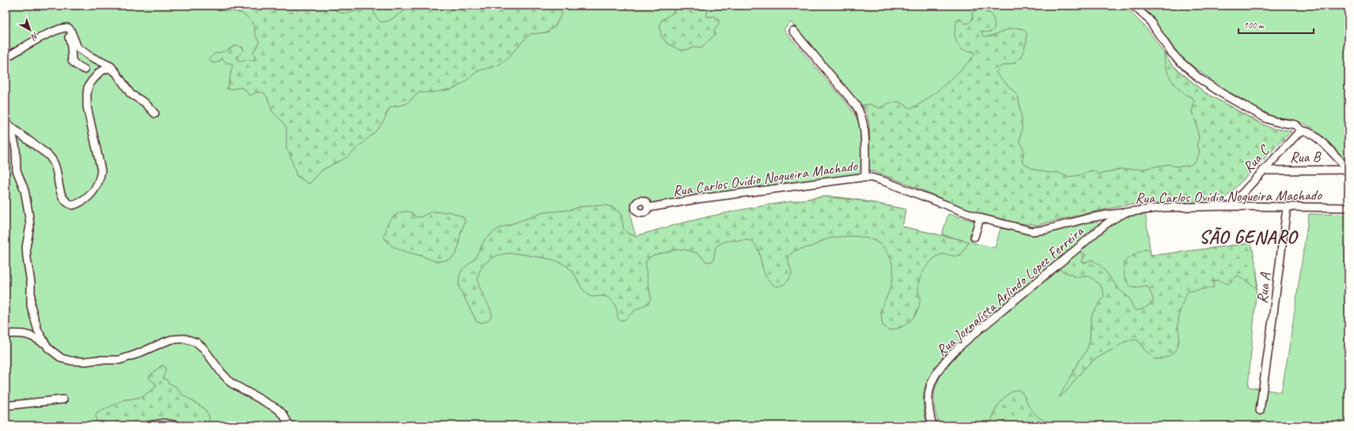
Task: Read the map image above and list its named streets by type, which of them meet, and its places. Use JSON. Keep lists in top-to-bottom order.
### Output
{
  "streets": {
    "street": [
      "Rua B",
      "Rua C",
      "Rua Carlos Ovídio Nogueira Machado",
      "Rua A",
      "Rua Jornalista Arlindo Lopez Ferreira"
    ]
  },
  "crossings": [
    ["Rua B", "Rua C"],
    ["Rua C", "Rua Carlos Ovídio Nogueira Machado"],
    ["Rua Carlos Ovídio Nogueira Machado", "Rua A"],
    ["Rua Carlos Ovídio Nogueira Machado", "Rua Jornalista Arlindo Lopez Ferreira"]
  ],
  "districts": ["SÃO GENARO"],
  "scale_bar": "100 m",
  "north": "bottom right"
}
